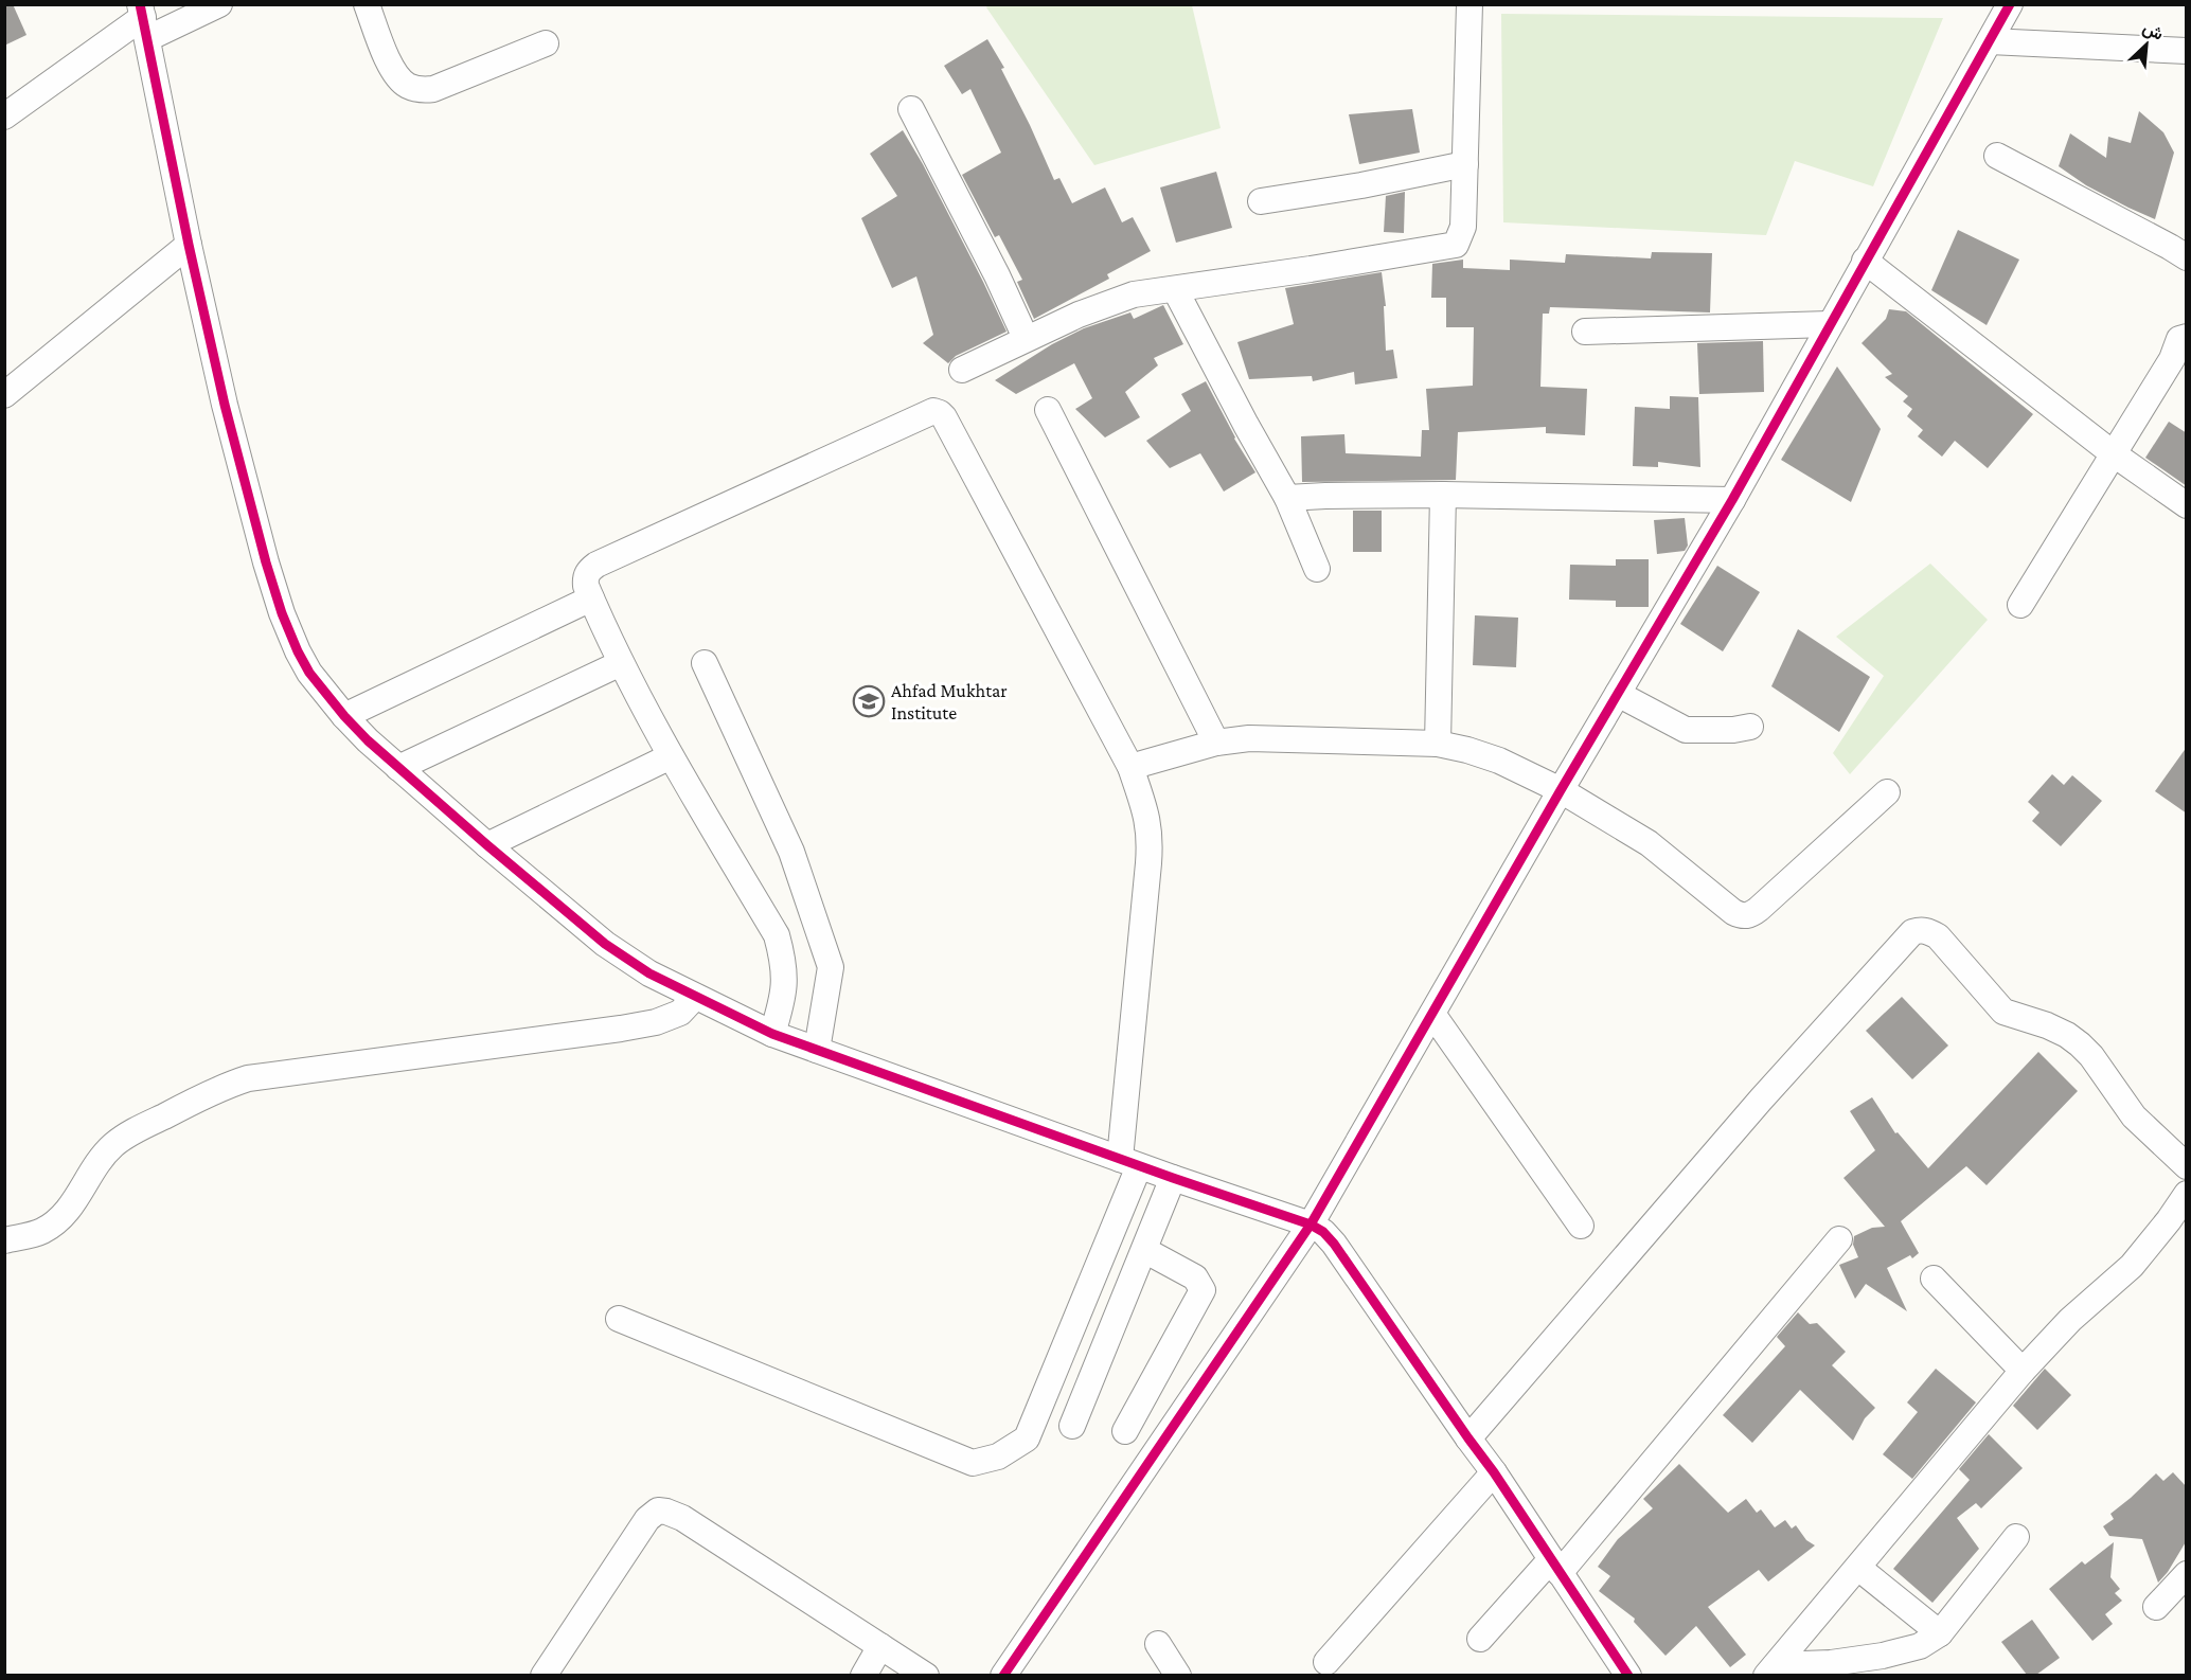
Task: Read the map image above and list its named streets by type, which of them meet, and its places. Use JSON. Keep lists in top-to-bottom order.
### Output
{
  "places": {
    "school or university": ["Ahfad Mukhtar Institute"]
  },
  "north": "top right"
}
